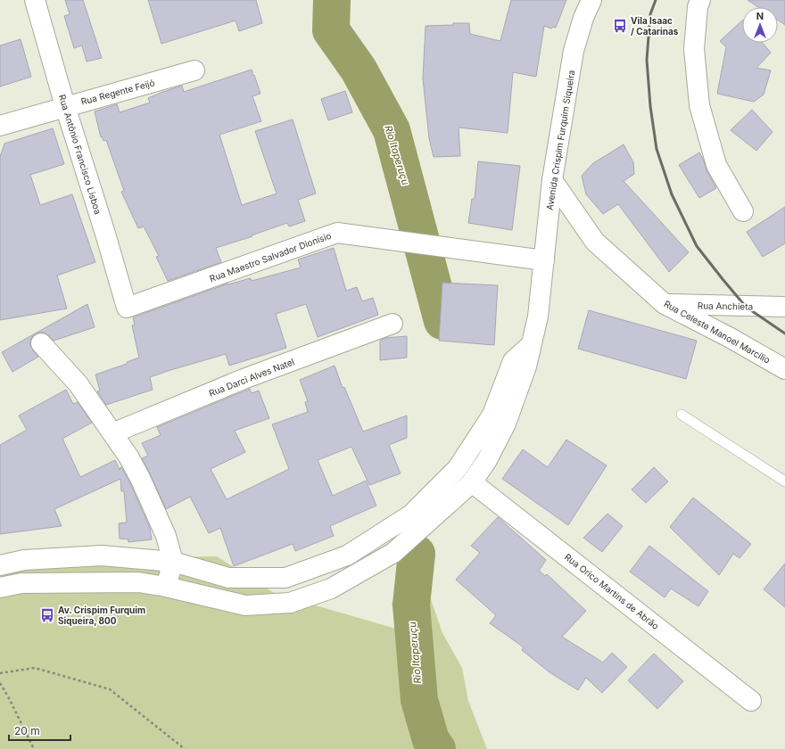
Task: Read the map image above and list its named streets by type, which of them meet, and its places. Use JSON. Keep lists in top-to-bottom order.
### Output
{
  "streets": {
    "street": [
      "Rua Regente Feijó",
      "Avenida Crispim Furquim Siqueira",
      "Rua Antônio Francisco Lisboa",
      "Rua Maestro Salvador Dionísio",
      "Rua Anchieta",
      "Rua Celeste Manoel Marcílio",
      "Rua Darci Alves Natel",
      "Rua Orico Martins de Abrão"
    ]
  },
  "crossings": [
    ["Rua Regente Feijó", "Rua Antônio Francisco Lisboa"],
    ["Avenida Crispim Furquim Siqueira", "Rua Maestro Salvador Dionísio"],
    ["Avenida Crispim Furquim Siqueira", "Rua Celeste Manoel Marcílio"],
    ["Avenida Crispim Furquim Siqueira", "Rua Orico Martins de Abrão"],
    ["Rua Antônio Francisco Lisboa", "Rua Maestro Salvador Dionísio"],
    ["Rua Anchieta", "Rua Celeste Manoel Marcílio"]
  ],
  "water": ["Rio Itaperuçu"],
  "places": {
    "bus stop": ["Vila Isaac / Catarinas", "Av. Crispim Furquim Siqueira, 800"]
  },
  "scale_bar": "20 m",
  "north": "top"
}
